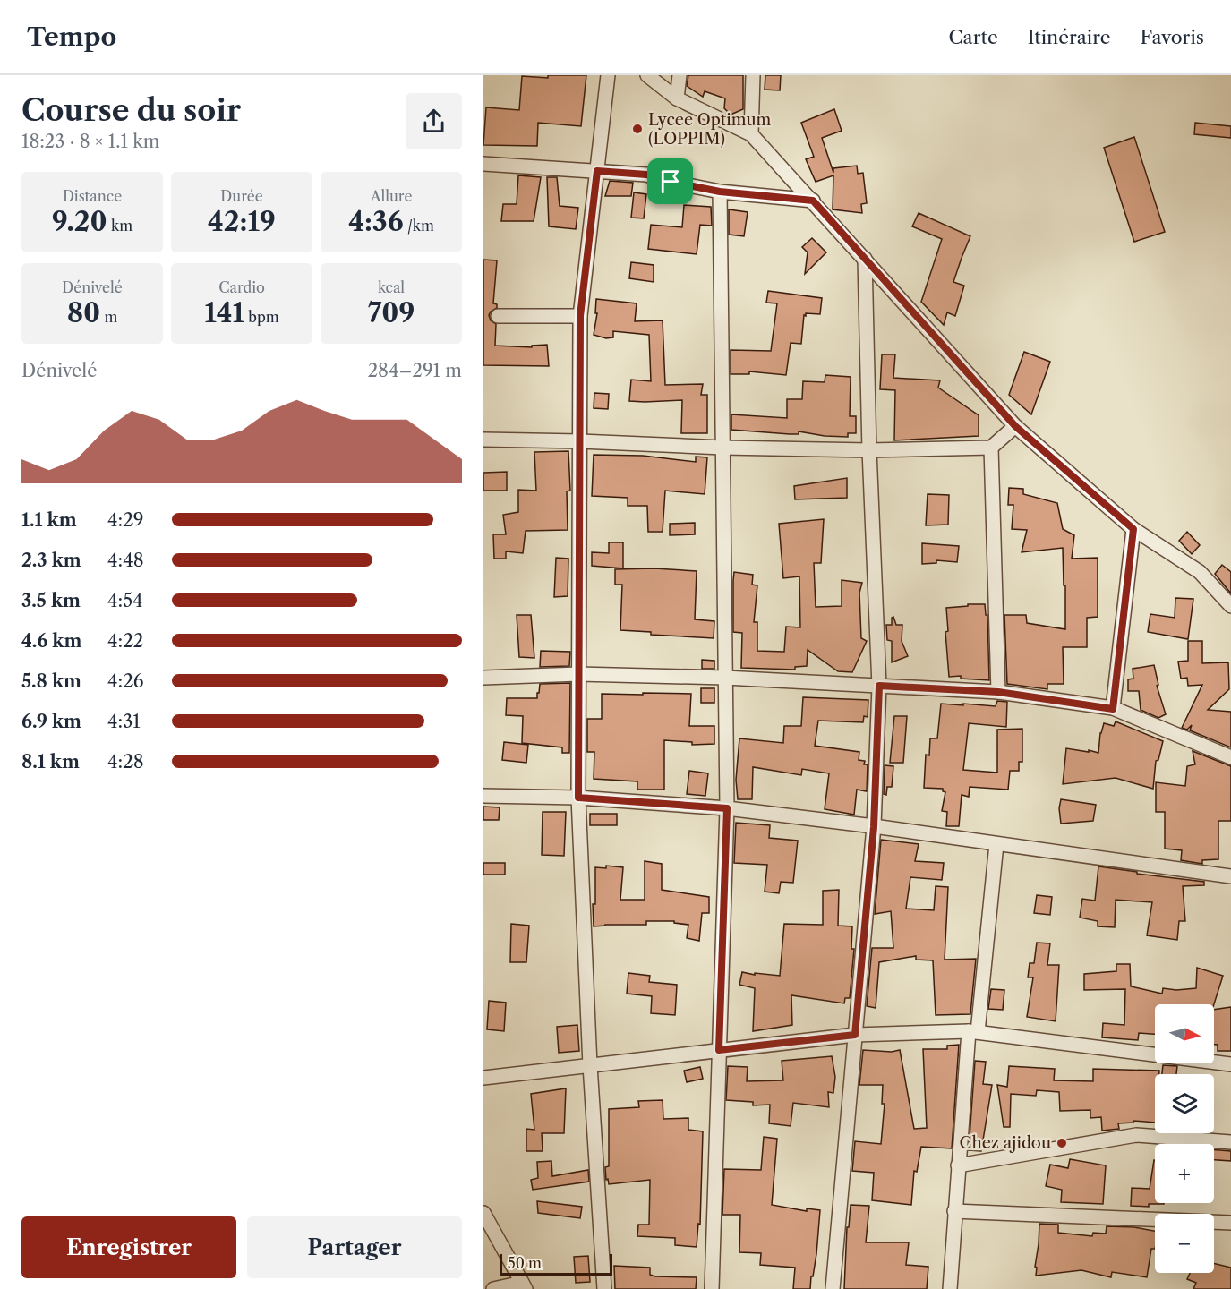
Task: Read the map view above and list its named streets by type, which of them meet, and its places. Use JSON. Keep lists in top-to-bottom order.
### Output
{
  "places": ["Lycee Optimum (LOPPIM)", "Chez ajidou"],
  "scale_bar": "50 m",
  "north": "right",
  "page": {
    "header": "Tempo",
    "nav": ["Carte", "Itinéraire", "Favoris"],
    "heading": ["Course du soir", "18:23 · 8 × 1.1 km"],
    "stats": [
      ["Distance", "9.20 km"],
      ["Durée", "42:19"],
      ["Allure", "4:36 /km"],
      ["Dénivelé", "80 m"],
      ["Cardio", "141 bpm"],
      ["kcal", "709"]
    ],
    "chart": ["Dénivelé", "284–291 m"],
    "list": [
      {
        "name": "1.1 km",
        "note": "4:29"
      },
      {
        "name": "2.3 km",
        "note": "4:48"
      },
      {
        "name": "3.5 km",
        "note": "4:54"
      },
      {
        "name": "4.6 km",
        "note": "4:22"
      },
      {
        "name": "5.8 km",
        "note": "4:26"
      },
      {
        "name": "6.9 km",
        "note": "4:31"
      },
      {
        "name": "8.1 km",
        "note": "4:28"
      }
    ],
    "map_buttons": ["+", "−"],
    "buttons": ["Enregistrer", "Partager"],
    "scale": "50 m"
  }
}
